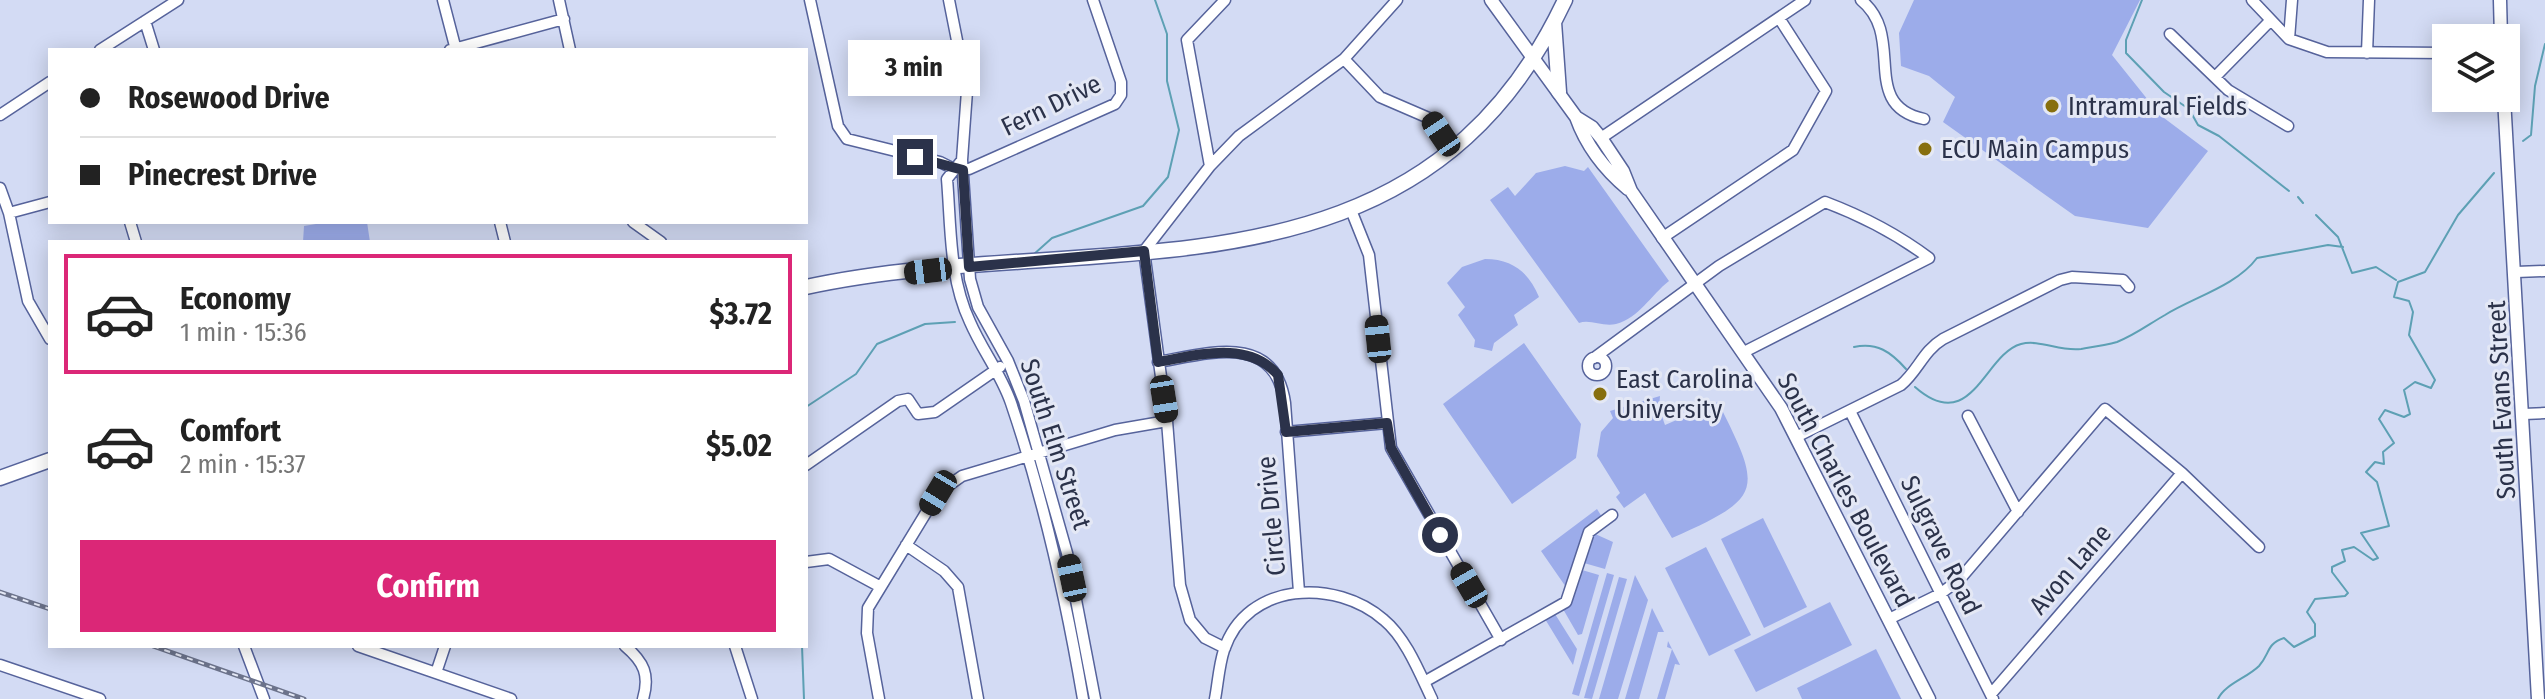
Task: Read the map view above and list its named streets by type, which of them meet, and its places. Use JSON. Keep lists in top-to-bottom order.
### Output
{
  "streets": {
    "main road": ["South Evans Street", "South Charles Boulevard"],
    "street": [
      "Fern Drive",
      "South Elm Street",
      "Circle Drive",
      "Sulgrave Road",
      "Avon Lane"
    ]
  },
  "crossings": [
    ["Fern Drive", "South Elm Street"],
    ["Sulgrave Road", "Avon Lane"]
  ],
  "places": ["Intramural Fields", "ECU Main Campus", "East Carolina University"],
  "page": {
    "bubble": "3 min",
    "banner": ["Rosewood Drive", "Pinecrest Drive"],
    "list": [
      {
        "name": "Economy",
        "note": "1 min · 15:36",
        "value": "$3.72"
      },
      {
        "name": "Comfort",
        "note": "2 min · 15:37",
        "value": "$5.02"
      }
    ],
    "buttons": "Confirm"
  }
}
